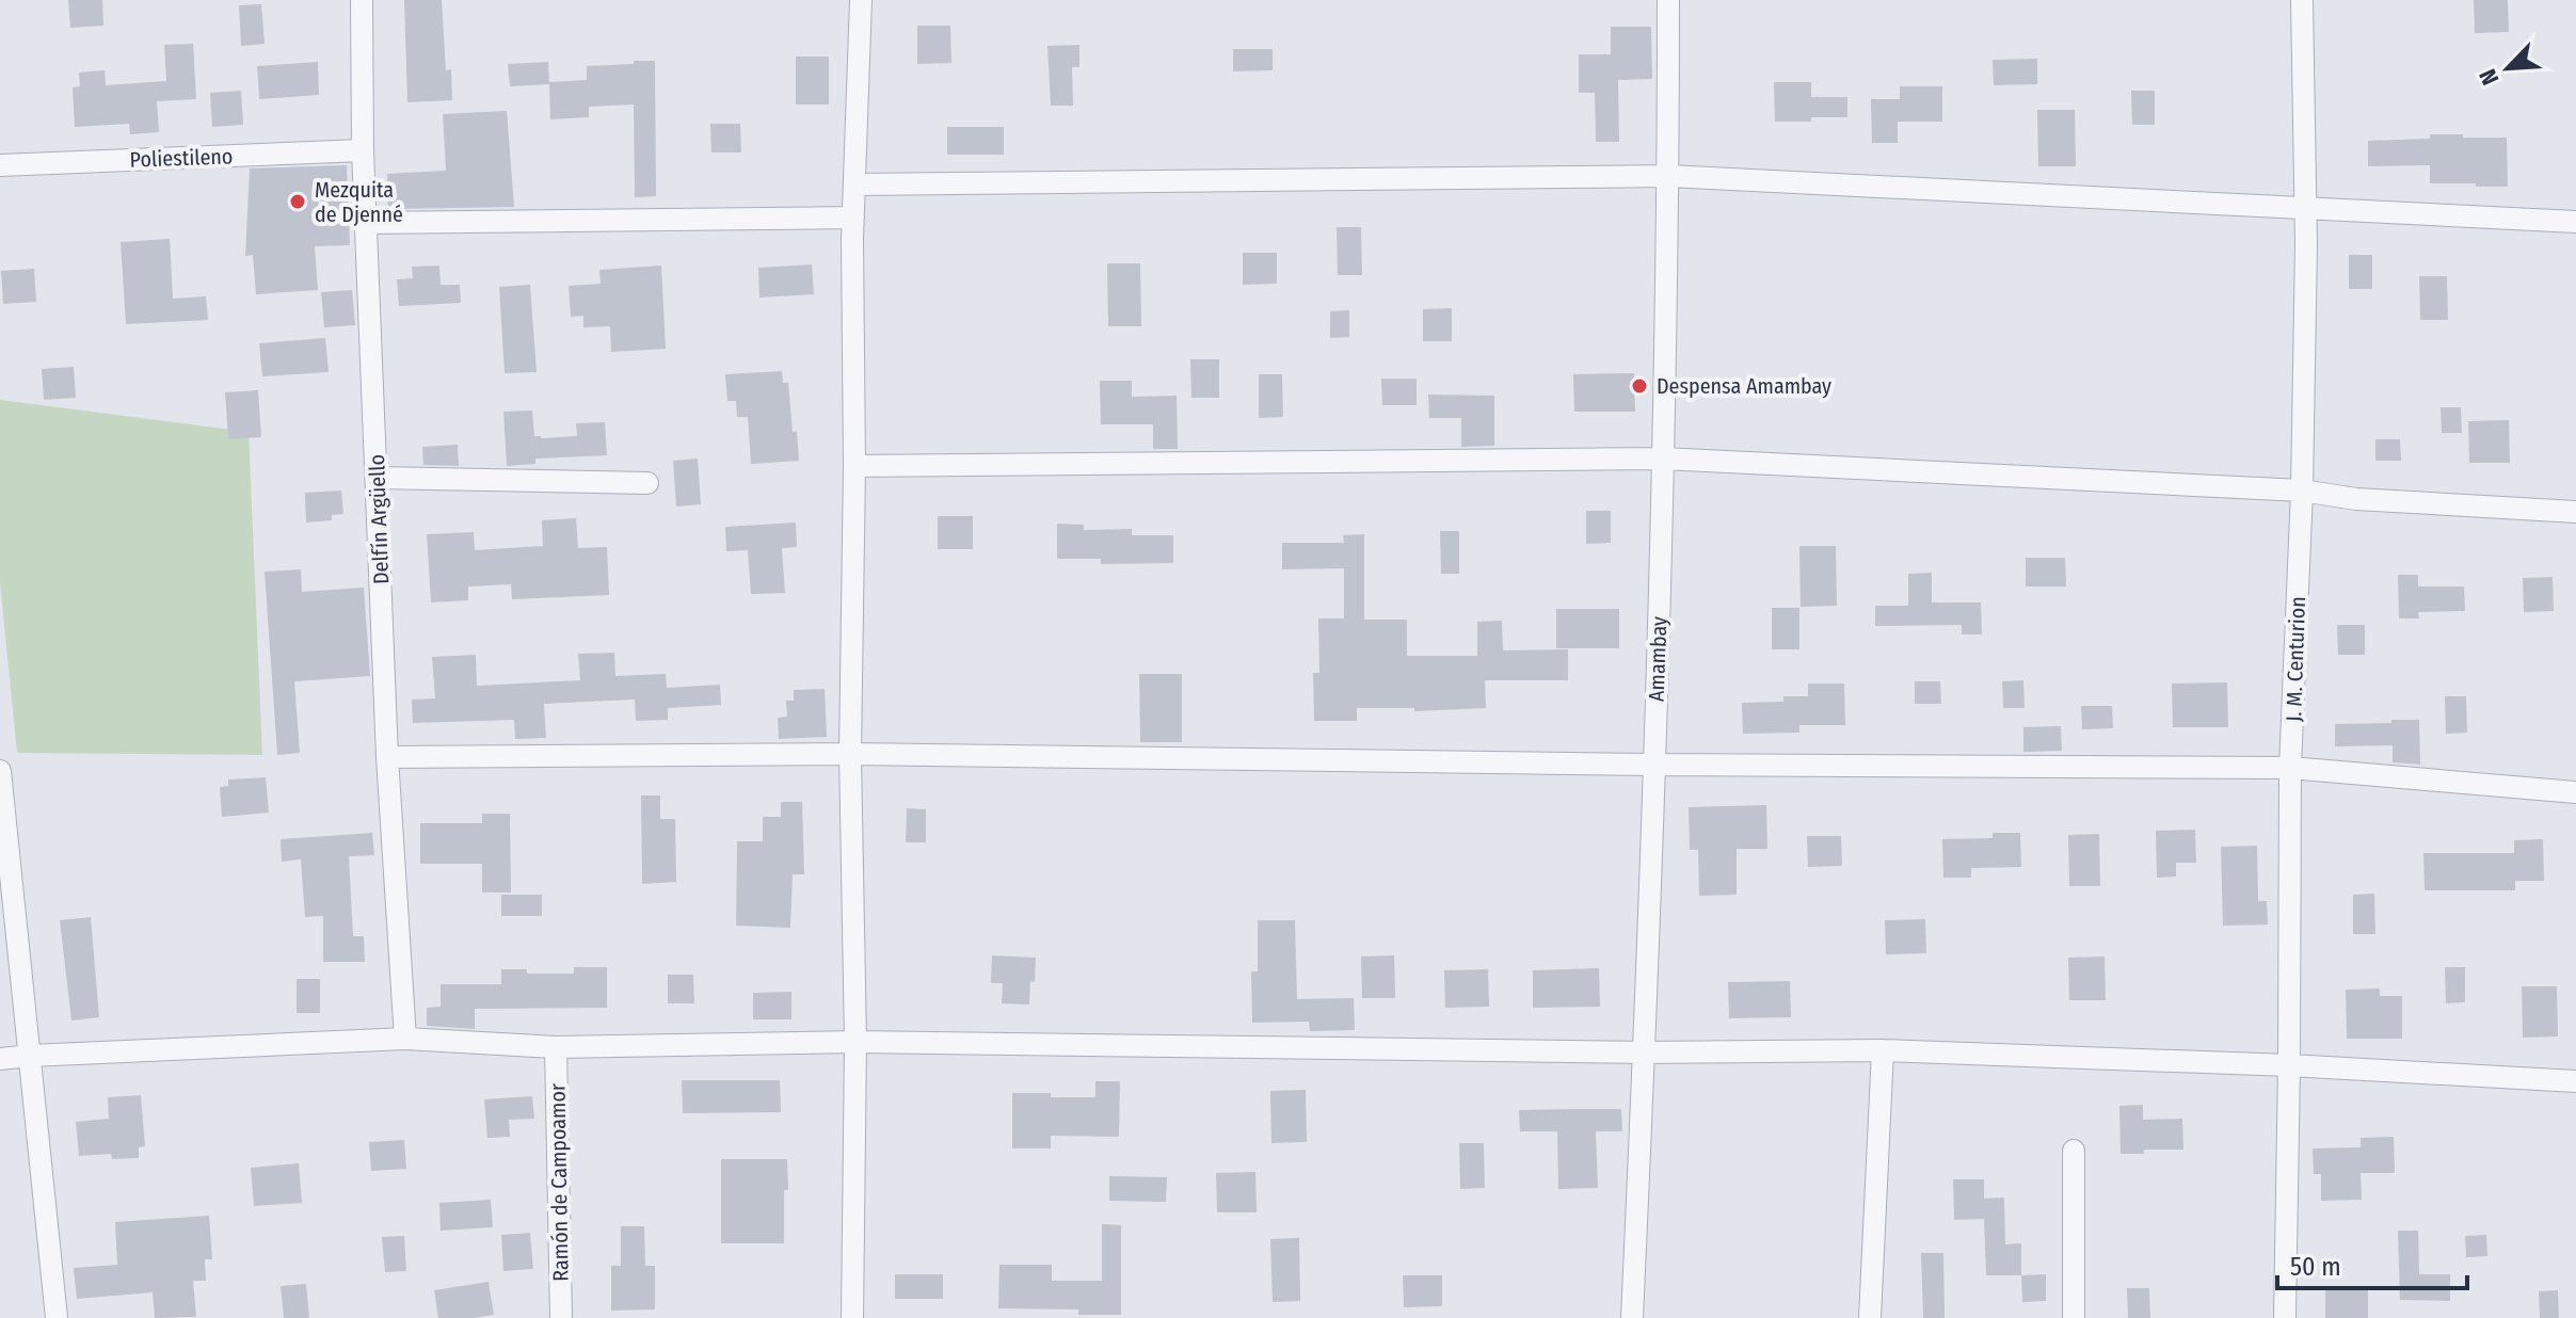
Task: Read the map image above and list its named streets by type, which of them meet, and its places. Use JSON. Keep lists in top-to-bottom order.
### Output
{
  "streets": {
    "street": [
      "Poliestileno",
      "Delfín Argüello",
      "Amambay",
      "J. M. Centurion",
      "Ramón de Campoamor"
    ]
  },
  "crossings": [
    ["Poliestileno", "Delfín Argüello"]
  ],
  "places": ["Mezquita de Djenné", "Despensa Amambay"],
  "scale_bar": "50 m",
  "north": "bottom left"
}
